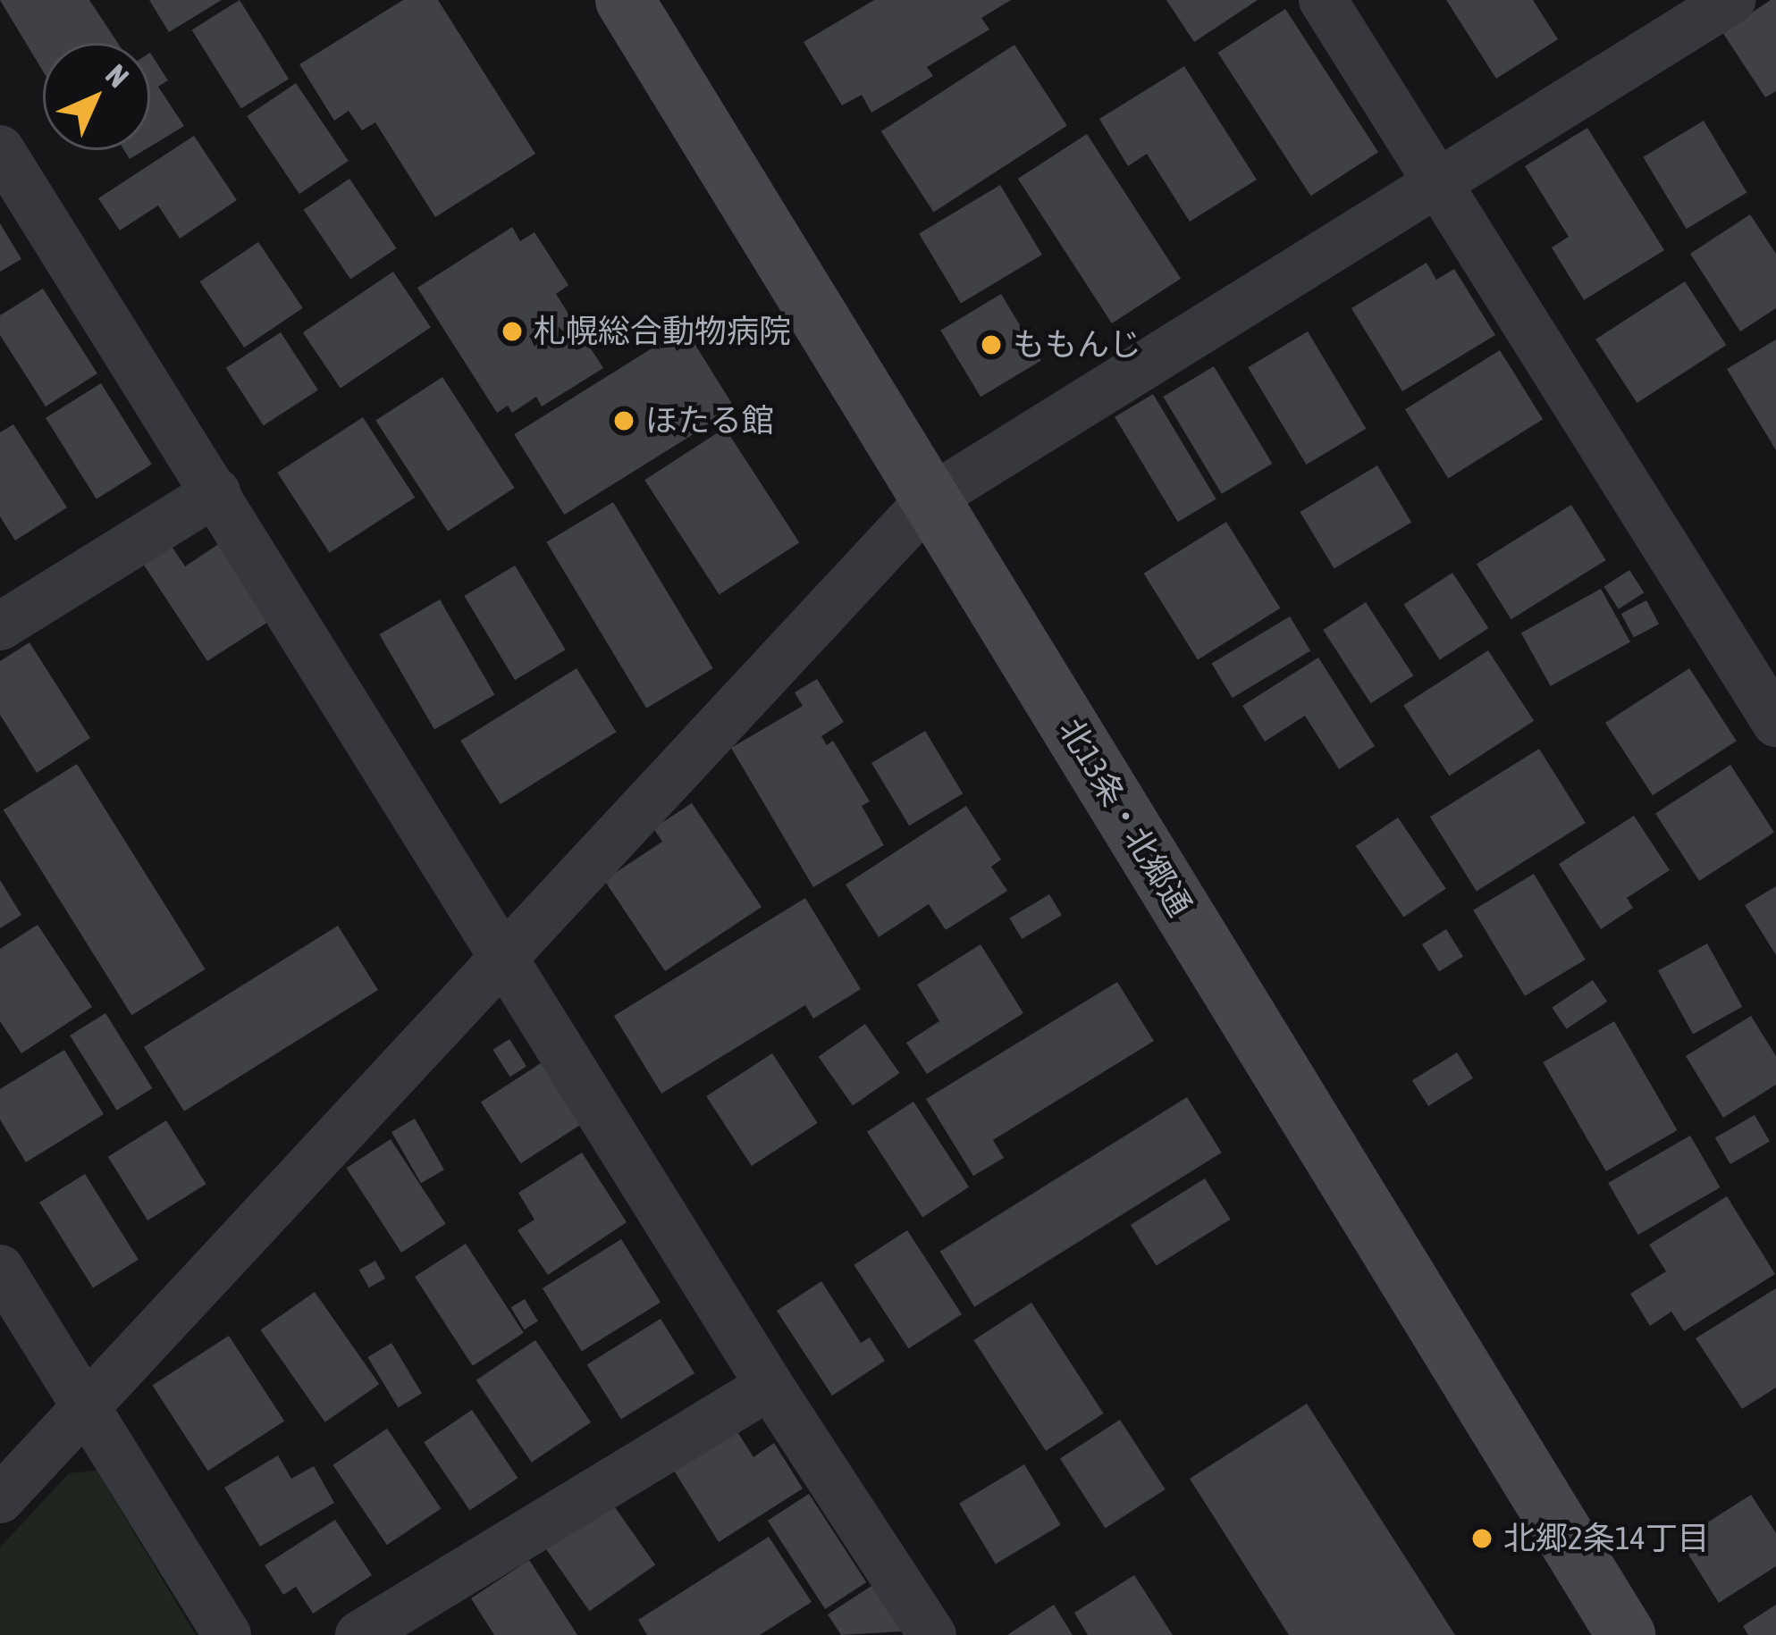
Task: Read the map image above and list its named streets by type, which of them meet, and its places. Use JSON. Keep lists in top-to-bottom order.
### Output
{
  "streets": {
    "main road": ["北13条・北郷通"]
  },
  "places": [
    "札幌総合動物病院",
    "ももんじ",
    "ほたる館",
    "北郷2条14丁目"
  ],
  "north": "top right"
}
